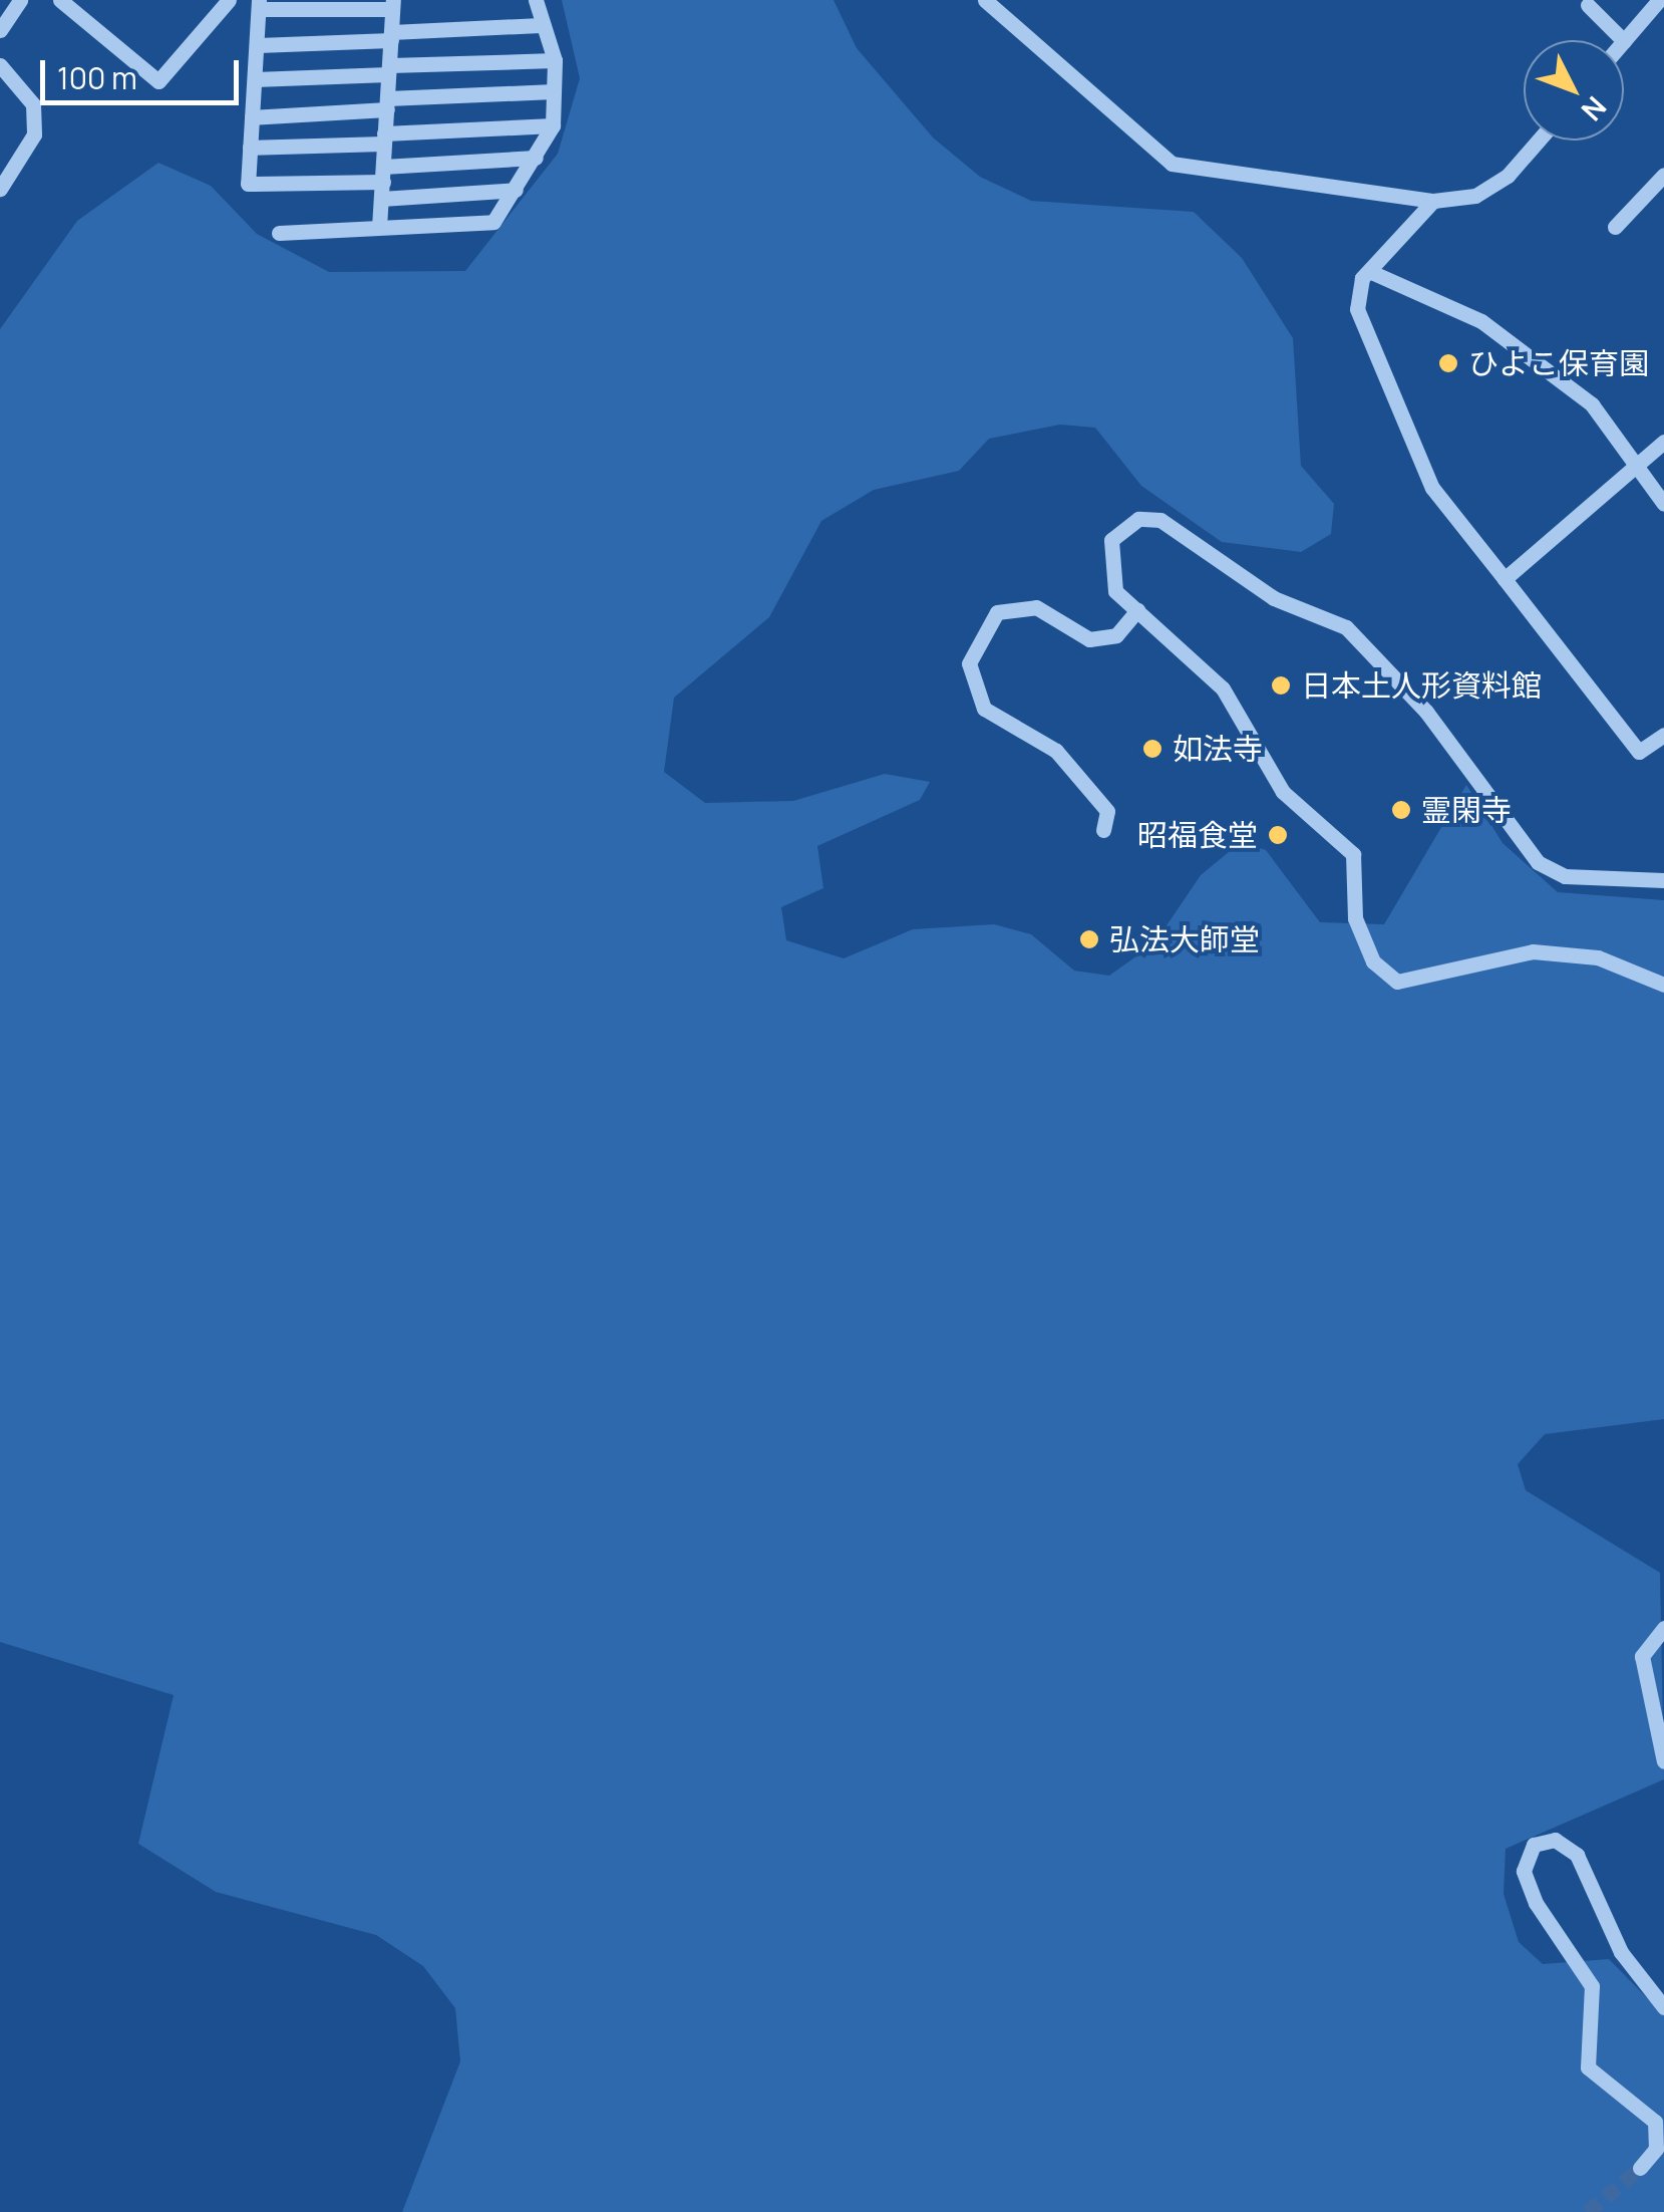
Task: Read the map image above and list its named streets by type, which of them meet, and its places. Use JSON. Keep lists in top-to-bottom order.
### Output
{
  "places": [
    "ひよこ保育園",
    "日本土人形資料館",
    "如法寺",
    "霊閑寺",
    "昭福食堂",
    "弘法大師堂"
  ],
  "scale_bar": "100 m",
  "north": "bottom right"
}
